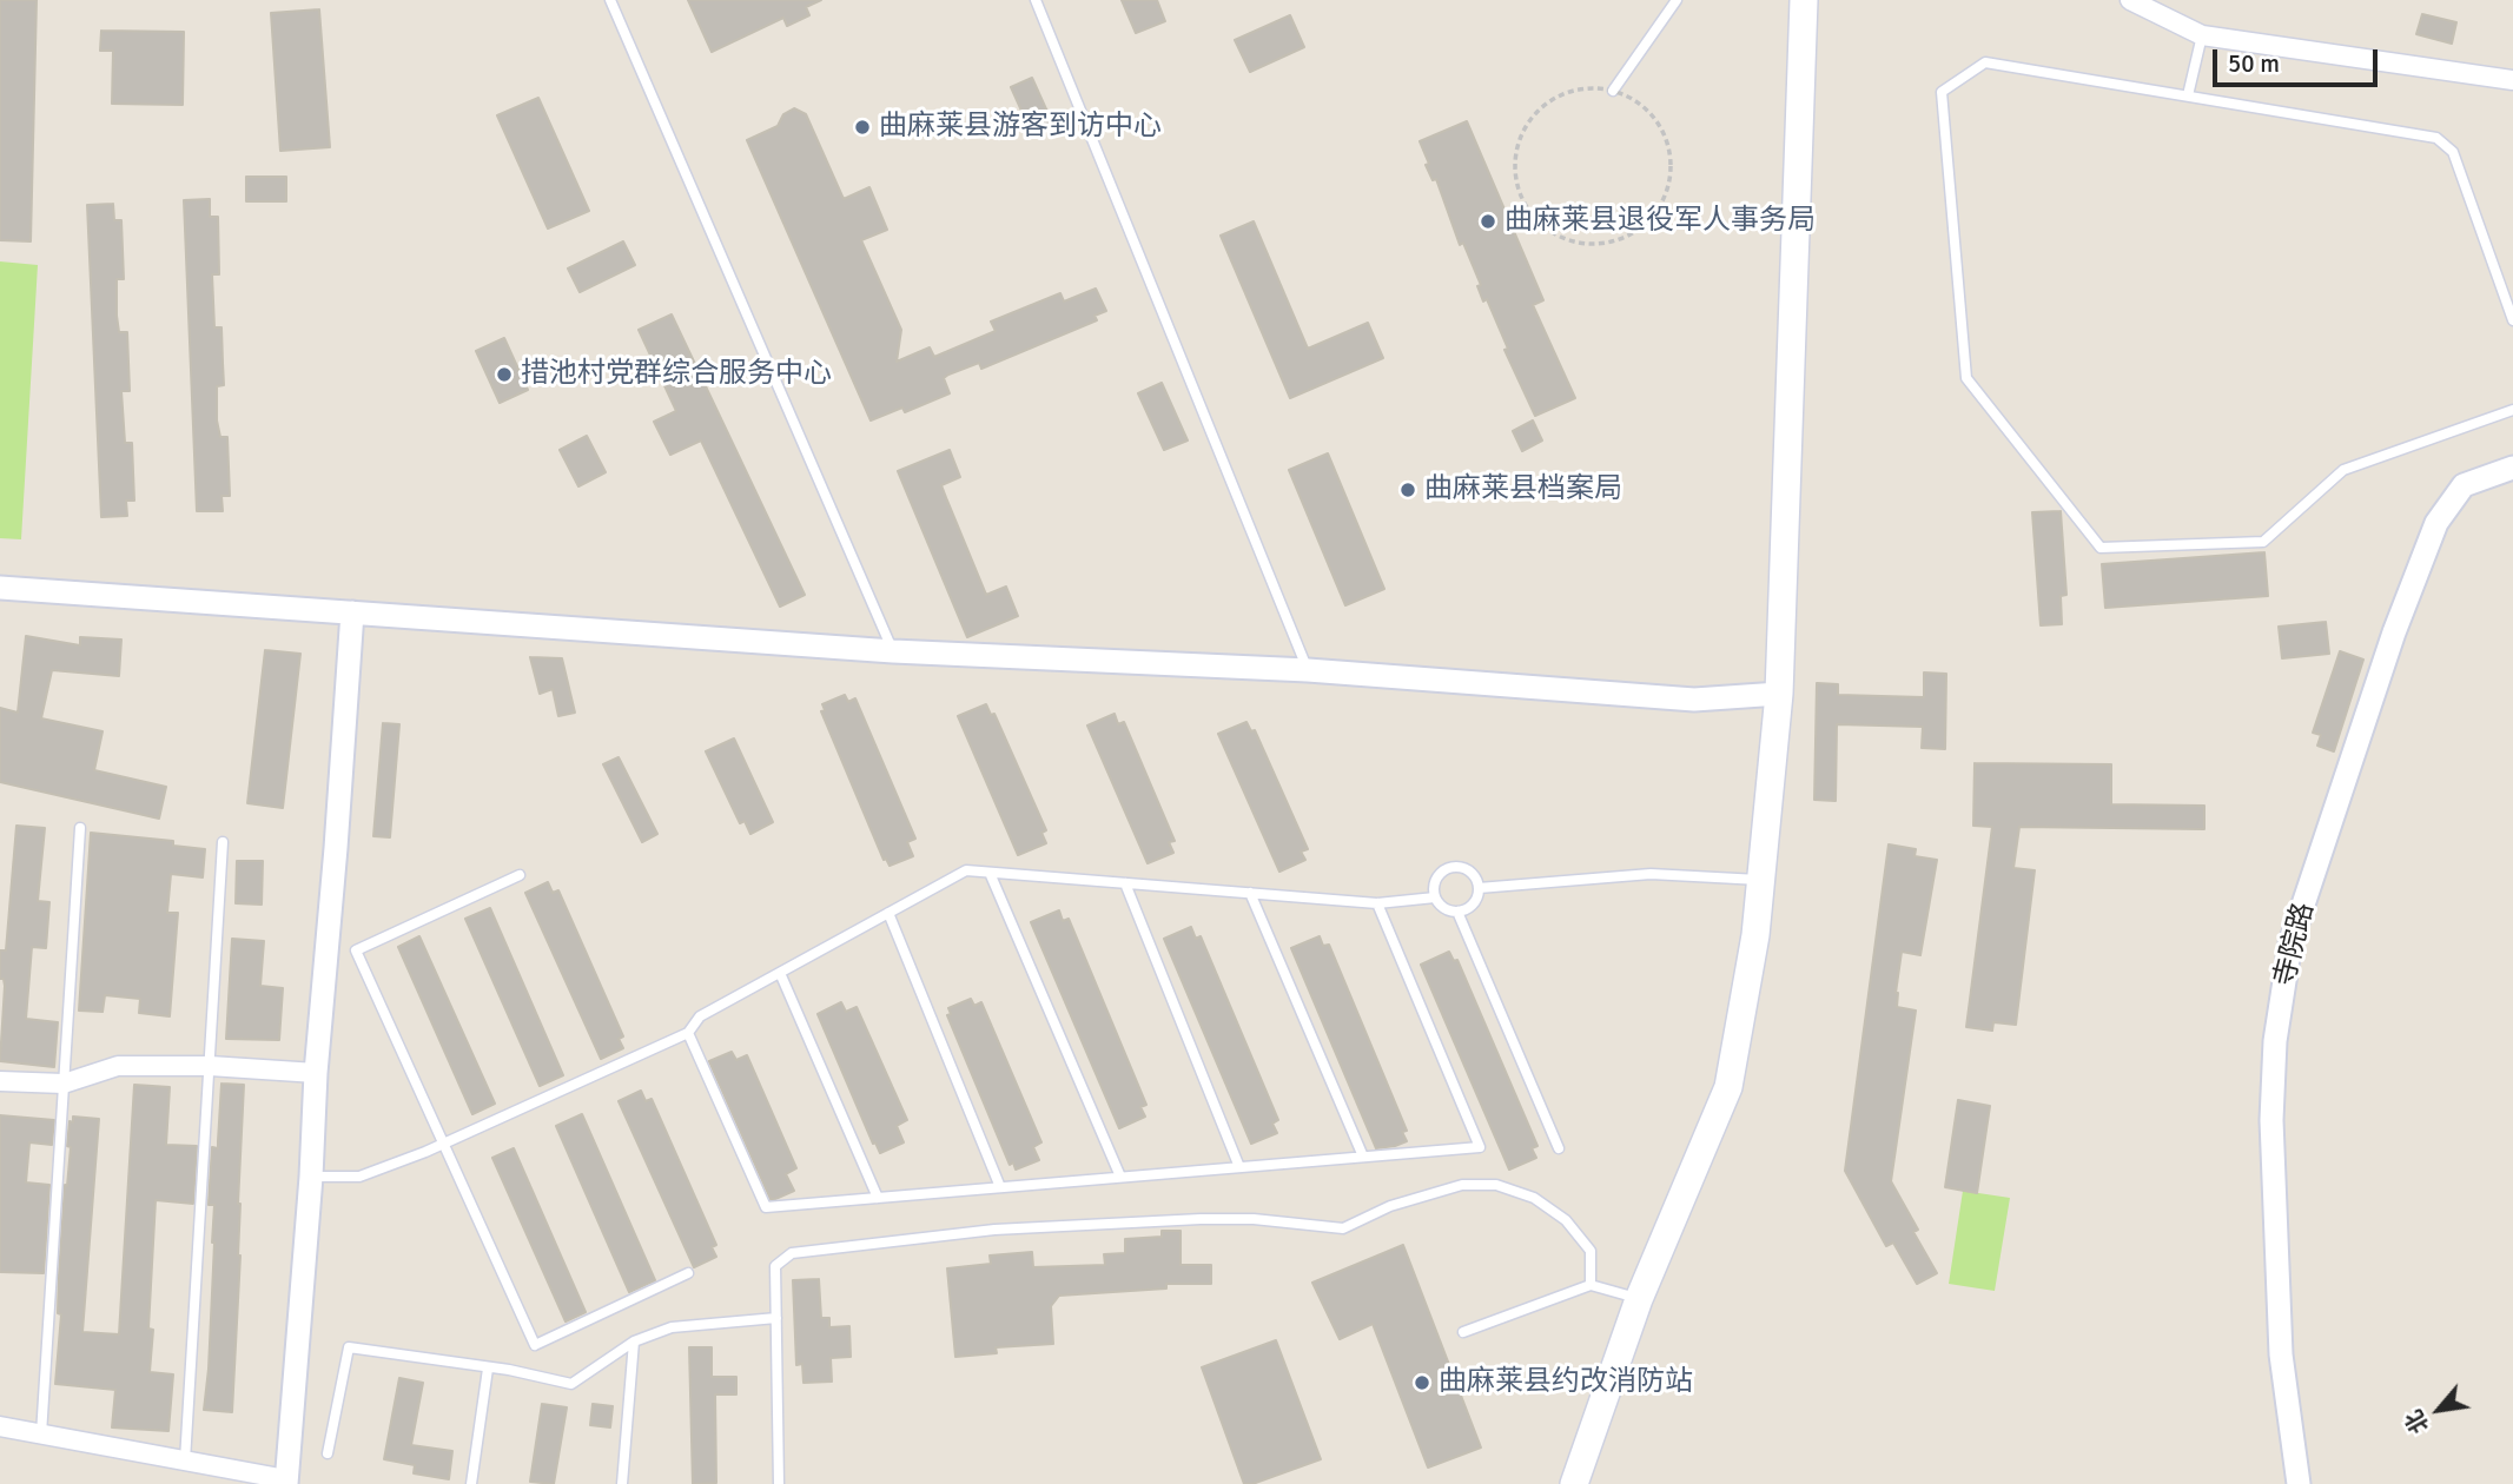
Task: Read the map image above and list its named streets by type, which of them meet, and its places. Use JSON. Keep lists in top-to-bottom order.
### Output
{
  "streets": {
    "street": ["寺院路"]
  },
  "places": [
    "曲麻莱县游客到访中心",
    "曲麻莱县退役军人事务局",
    "措池村党群综合服务中心",
    "曲麻莱县档案局",
    "曲麻莱县约改消防站"
  ],
  "scale_bar": "50 m",
  "north": "bottom left"
}
